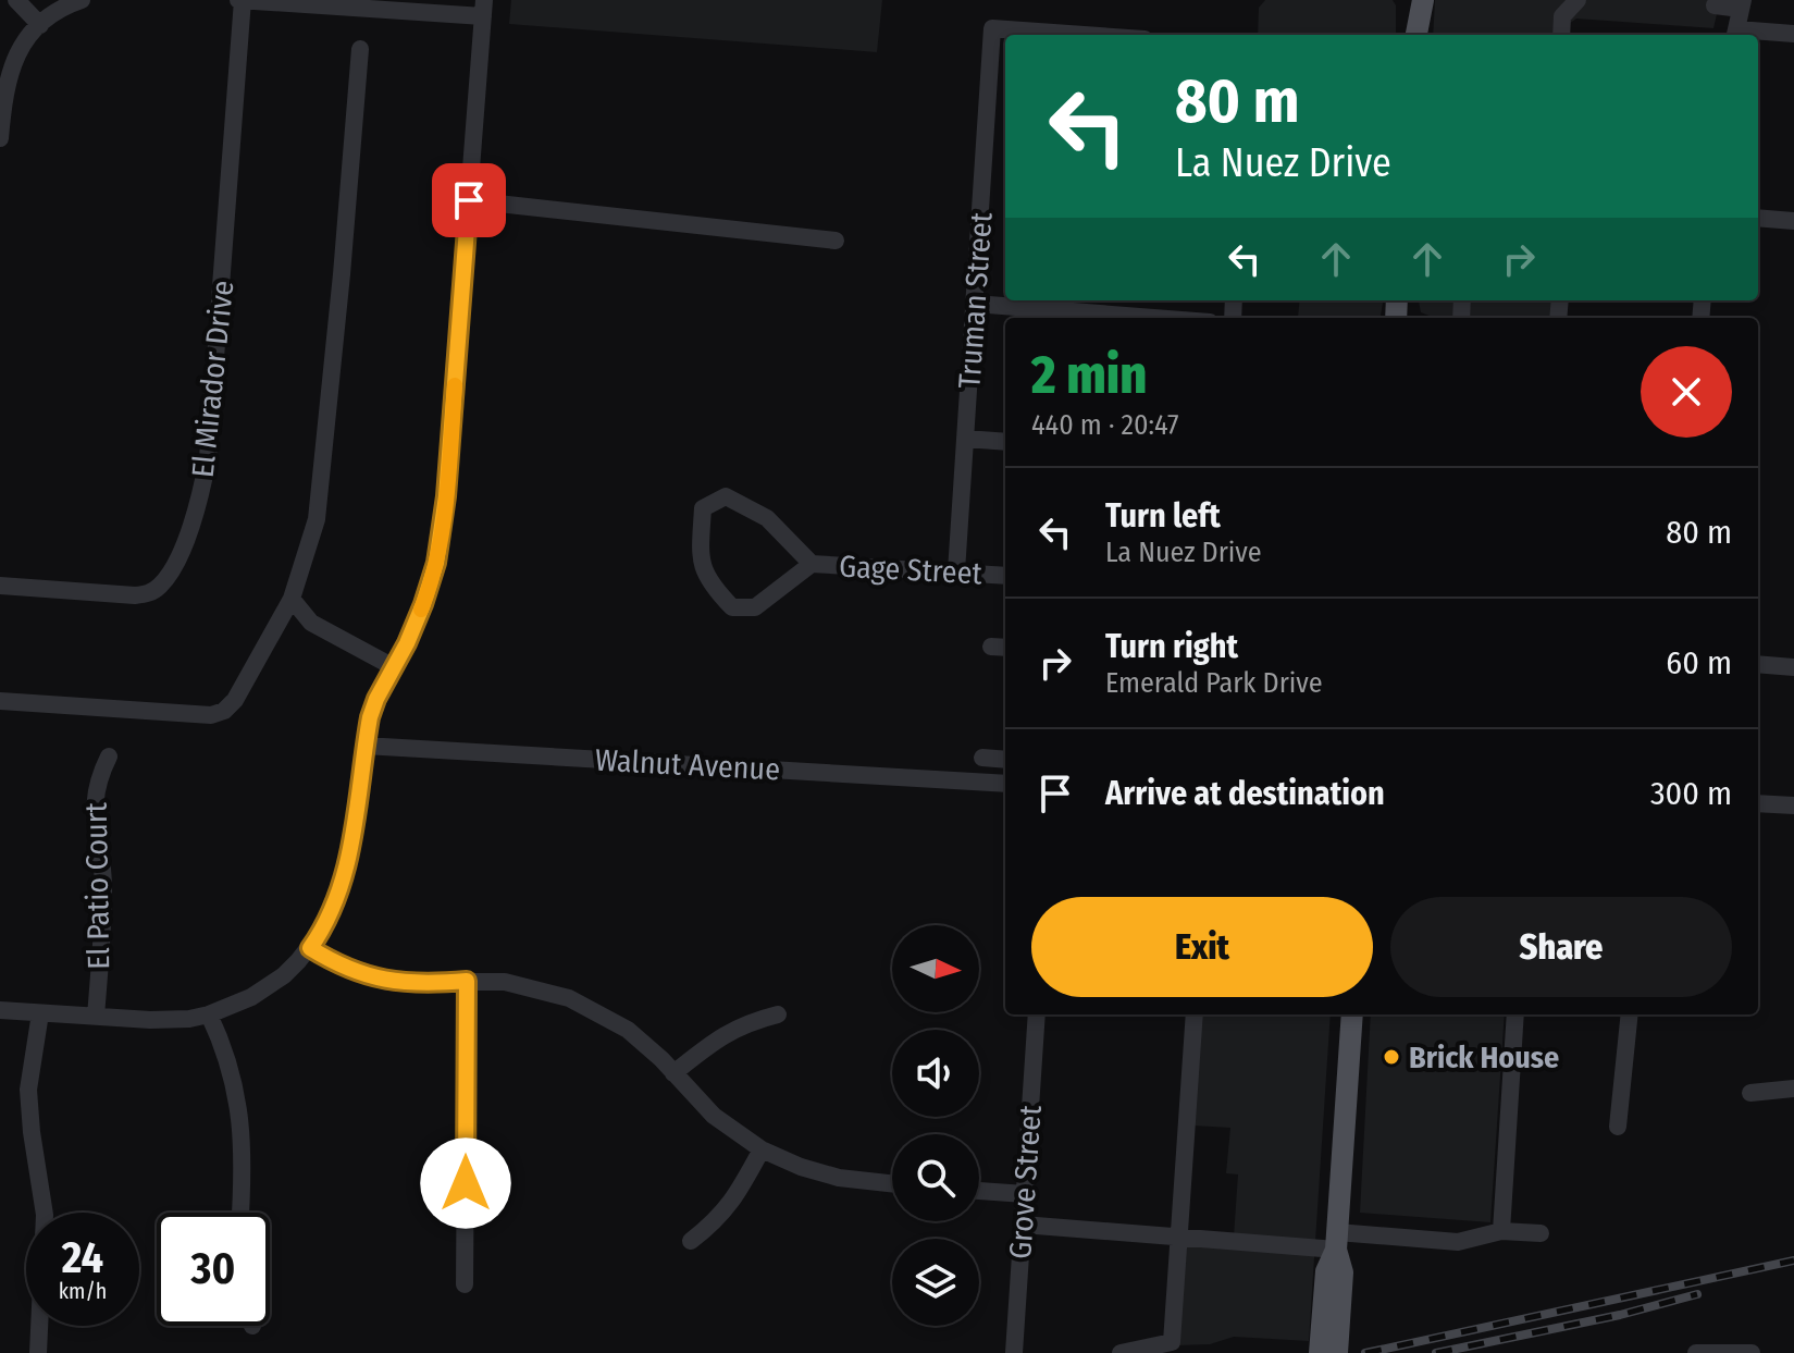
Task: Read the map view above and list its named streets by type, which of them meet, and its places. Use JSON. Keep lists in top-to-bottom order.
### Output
{
  "streets": {
    "street": [
      "Truman Street",
      "El Mirador Drive",
      "Gage Street",
      "Walnut Avenue",
      "El Patio Court",
      "Grove Street"
    ]
  },
  "crossings": [
    ["Truman Street", "Gage Street"]
  ],
  "places": ["Brick House"],
  "north": "right",
  "page": {
    "turn": ["80 m", "La Nuez Drive"],
    "heading": ["2 min", "440 m · 20:47"],
    "list": [
      {
        "name": "Turn left",
        "note": "La Nuez Drive",
        "value": "80 m"
      },
      {
        "name": "Turn right",
        "note": "Emerald Park Drive",
        "value": "60 m"
      },
      {
        "name": "Arrive at destination",
        "value": "300 m"
      }
    ],
    "buttons": ["Exit", "Share"],
    "speed": "24 km/h",
    "limit": "30"
  }
}
